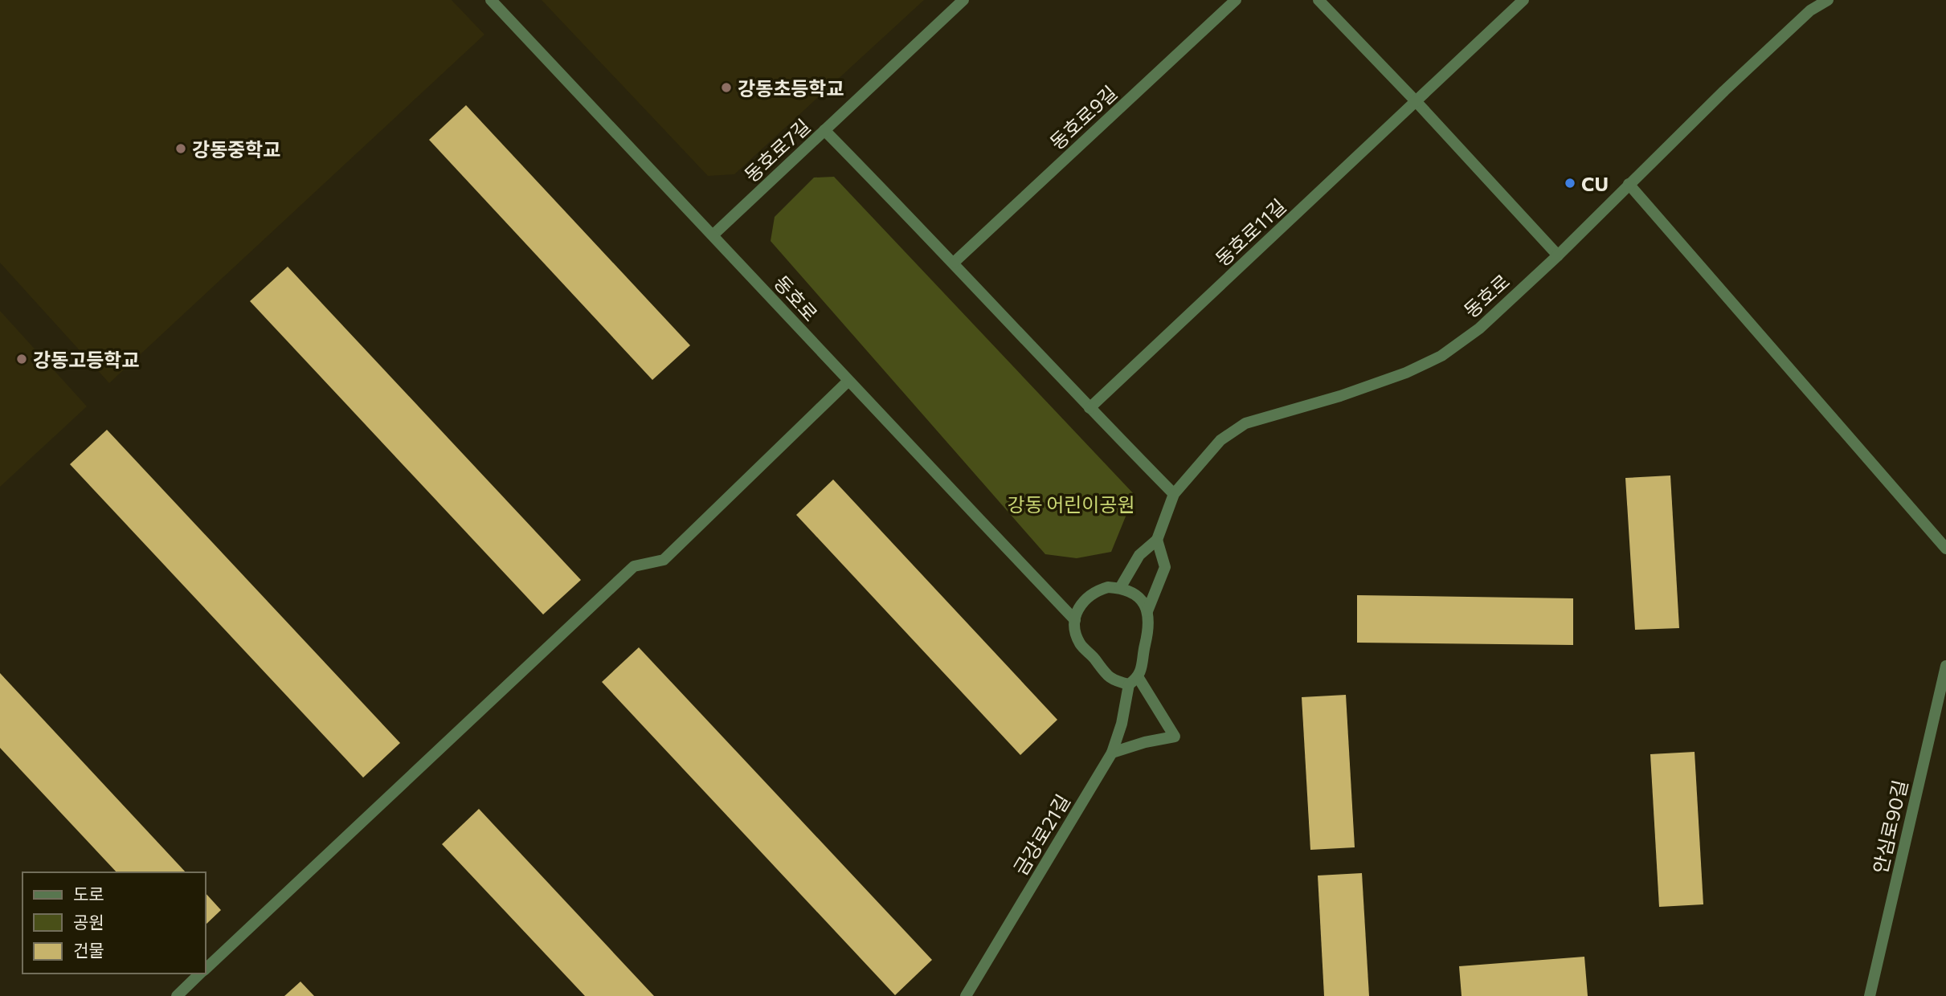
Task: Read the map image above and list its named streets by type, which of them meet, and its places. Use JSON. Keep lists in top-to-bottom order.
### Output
{
  "streets": {
    "street": [
      "동호로9길",
      "동호로7길",
      "동호로11길",
      "동호로",
      "안심로90길",
      "금강로21길"
    ]
  },
  "crossings": [
    ["동호로7길", "동호로"],
    ["동호로", "금강로21길"]
  ],
  "parks": ["강동 어린이공원"],
  "places": [
    "강동초등학교",
    "강동중학교",
    "CU",
    "강동고등학교"
  ],
  "legend": ["도로", "공원", "건물"]
}
